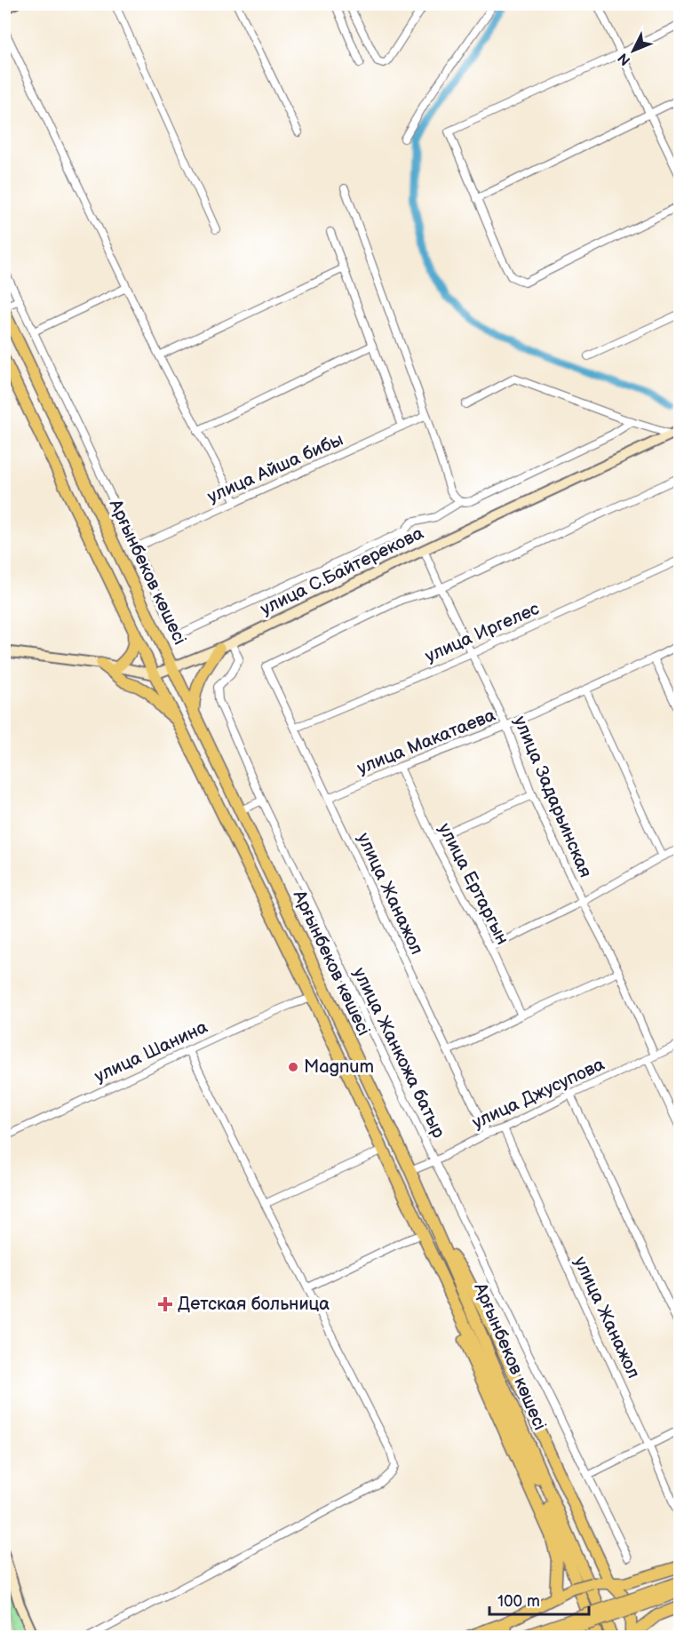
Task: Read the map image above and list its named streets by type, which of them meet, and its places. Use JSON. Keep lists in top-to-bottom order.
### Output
{
  "streets": {
    "main road": ["улица С.Байтерекова", "Арғынбеков көшесі"],
    "street": [
      "улица Айша бибы",
      "улица Иргелес",
      "улица Макатаева",
      "улица Задарьинская",
      "улица Ертаргын",
      "улица Жанажол",
      "улица Шанина",
      "улица Жанкожа батыр",
      "улица Джусупова"
    ]
  },
  "crossings": [
    ["улица С.Байтерекова", "Арғынбеков көшесі"],
    ["улица С.Байтерекова", "улица Задарьинская"],
    ["улица С.Байтерекова", "улица Жанкожа батыр"],
    ["Арғынбеков көшесі", "улица Шанина"],
    ["Арғынбеков көшесі", "улица Джусупова"],
    ["улица Иргелес", "улица Задарьинская"],
    ["улица Иргелес", "улица Жанажол"],
    ["улица Макатаева", "улица Задарьинская"],
    ["улица Макатаева", "улица Ертаргын"],
    ["улица Макатаева", "улица Жанажол"],
    ["улица Задарьинская", "улица Жанажол"],
    ["улица Задарьинская", "улица Джусупова"],
    ["улица Жанажол", "улица Джусупова"],
    ["улица Жанкожа батыр", "улица Джусупова"]
  ],
  "places": {
    "other": ["Magnum"],
    "health": ["Детская больница"]
  },
  "scale_bar": "100 m",
  "north": "bottom left"
}
